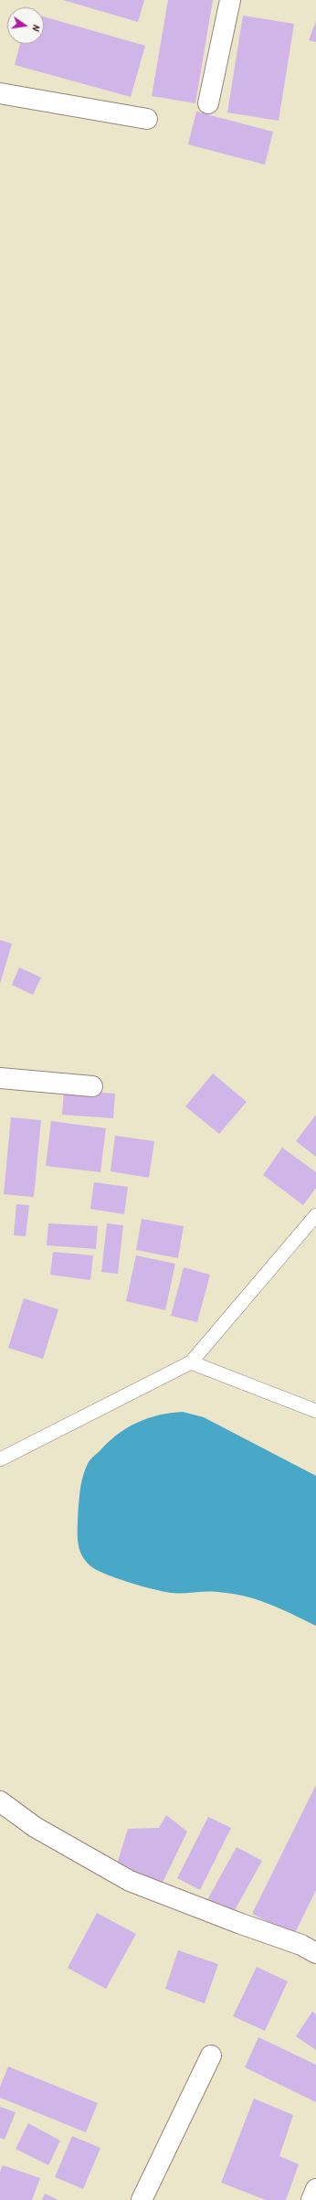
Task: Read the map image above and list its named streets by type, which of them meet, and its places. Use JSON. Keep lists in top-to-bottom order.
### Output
{
  "north": "right"
}
